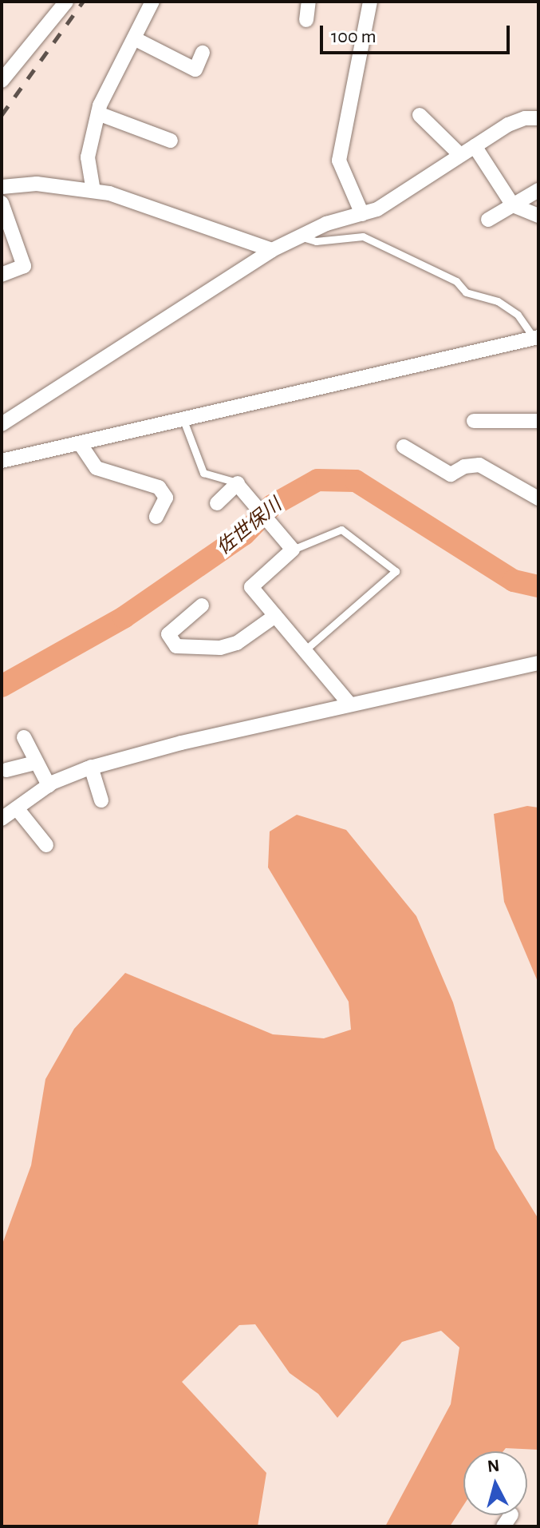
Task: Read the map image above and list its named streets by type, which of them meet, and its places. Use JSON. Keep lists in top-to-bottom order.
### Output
{
  "water": ["佐世保川"],
  "scale_bar": "100 m",
  "north": "top"
}
